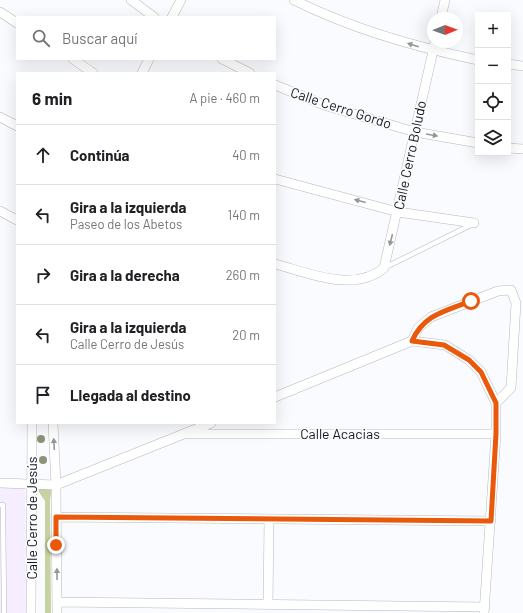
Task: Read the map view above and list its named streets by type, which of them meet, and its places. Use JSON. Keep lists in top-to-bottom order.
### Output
{
  "streets": {
    "street": [
      "Calle Cerro Gordo",
      "Calle Cerro Boludo",
      "Calle Acacias",
      "Calle Cerro de Jesús"
    ]
  },
  "crossings": [
    ["Calle Cerro Gordo", "Calle Cerro Boludo"]
  ],
  "north": "right",
  "page": {
    "map_buttons": ["+", "−"],
    "search": "Buscar aquí",
    "heading": ["6 min", "A pie · 460 m"],
    "list": [
      ["Continúa", "40 m"],
      ["Gira a la izquierda", "Paseo de los Abetos", "140 m"],
      ["Gira a la derecha", "260 m"],
      ["Gira a la izquierda", "Calle Cerro de Jesús", "20 m"],
      "Llegada al destino"
    ]
  }
}
